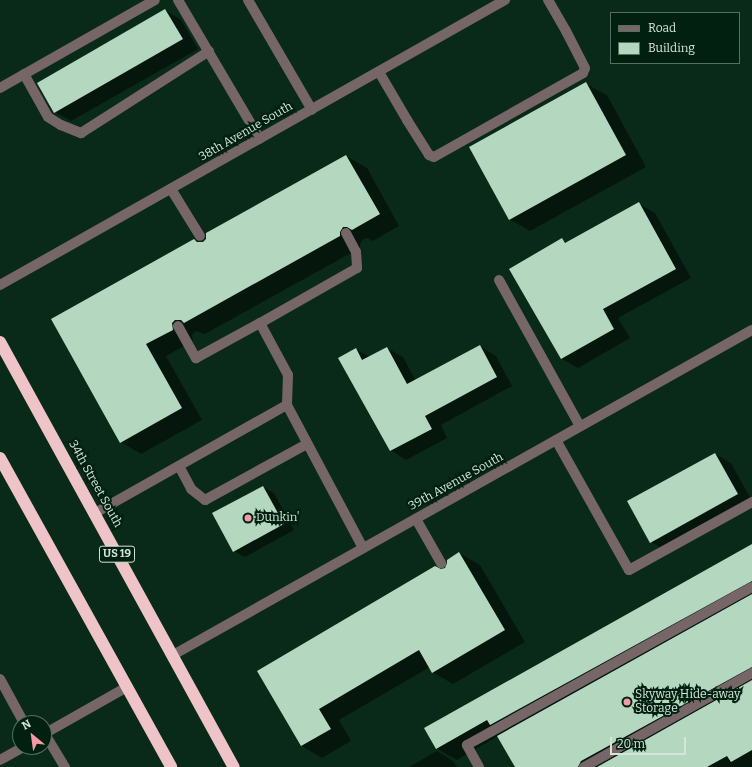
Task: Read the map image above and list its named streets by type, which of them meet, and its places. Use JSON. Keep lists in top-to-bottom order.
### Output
{
  "streets": {
    "highway": ["34th Street South", "US 19"],
    "street": ["38th Avenue South", "39th Avenue South"]
  },
  "crossings": [
    ["39th Avenue South", "34th Street South"]
  ],
  "places": ["Dunkin'", "Skyway Hide-away Storage"],
  "legend": ["Road", "Building"],
  "scale_bar": "20 m",
  "north": "top left"
}
